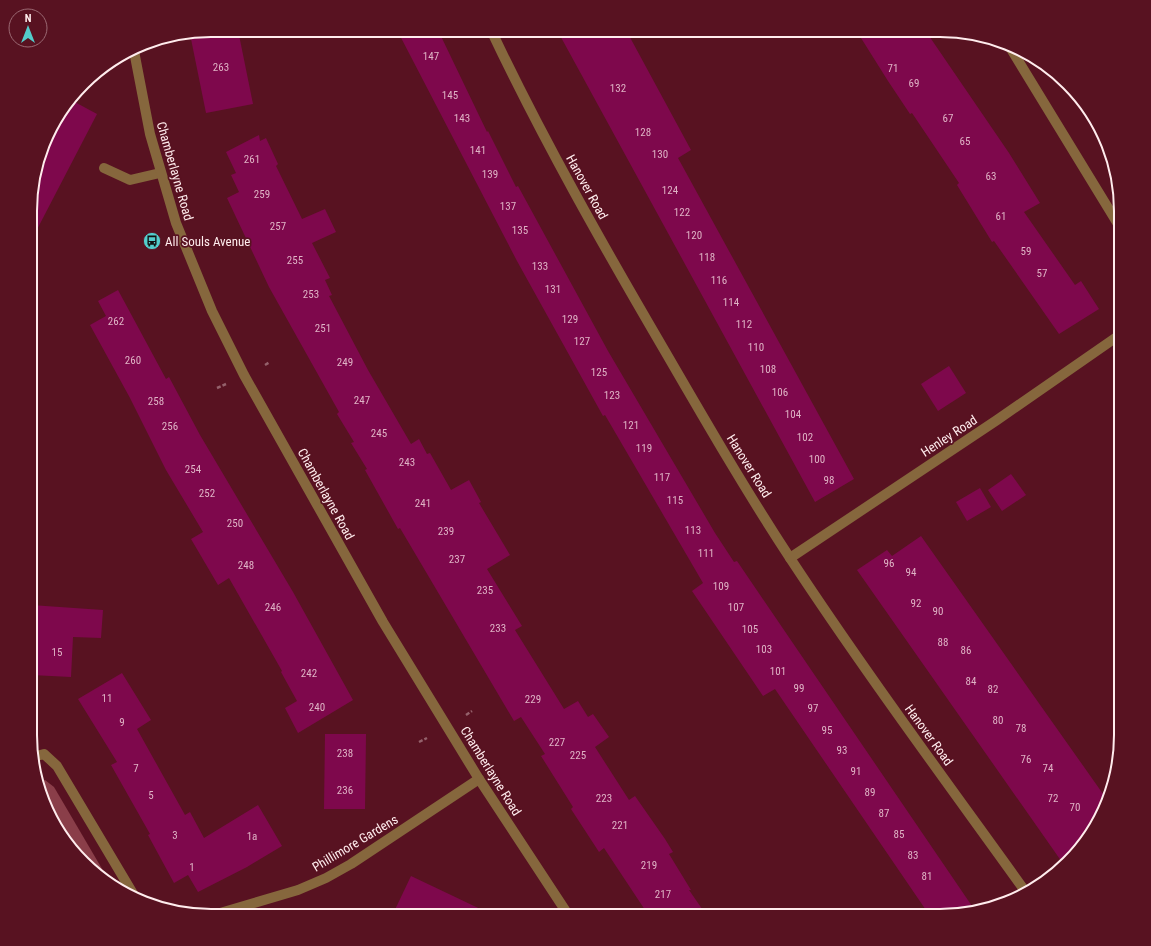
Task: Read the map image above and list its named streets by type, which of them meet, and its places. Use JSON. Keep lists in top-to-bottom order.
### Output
{
  "streets": {
    "street": [
      "Chamberlayne Road",
      "Hanover Road",
      "Henley Road",
      "Phillimore Gardens"
    ]
  },
  "crossings": [
    ["Chamberlayne Road", "Phillimore Gardens"],
    ["Hanover Road", "Henley Road"]
  ],
  "places": {
    "bus stop": ["All Souls Avenue"]
  },
  "house_numbers": [
    "147",
    "263",
    "71",
    "69",
    "132",
    "145",
    "143",
    "67",
    "128",
    "65",
    "141",
    "130",
    "261",
    "139",
    "63",
    "124",
    "259",
    "137",
    "122",
    "61",
    "257",
    "135",
    "120",
    "59",
    "118",
    "255",
    "133",
    "57",
    "116",
    "131",
    "253",
    "114",
    "129",
    "262",
    "112",
    "251",
    "127",
    "110",
    "260",
    "249",
    "108",
    "125",
    "106",
    "123",
    "247",
    "258",
    "104",
    "121",
    "256",
    "245",
    "102",
    "119",
    "100",
    "243",
    "254",
    "117",
    "98",
    "252",
    "115",
    "241",
    "250",
    "113",
    "239",
    "111",
    "237",
    "96",
    "248",
    "94",
    "109",
    "235",
    "92",
    "246",
    "107",
    "90",
    "233",
    "105",
    "88",
    "103",
    "86",
    "15",
    "101",
    "242",
    "84",
    "99",
    "82",
    "11",
    "229",
    "240",
    "97",
    "80",
    "9",
    "78",
    "95",
    "227",
    "93",
    "238",
    "225",
    "76",
    "7",
    "74",
    "91",
    "236",
    "89",
    "5",
    "223",
    "72",
    "70",
    "87",
    "221",
    "85",
    "3",
    "1a",
    "83",
    "219",
    "1",
    "81",
    "217"
  ],
  "north": "top"
}
